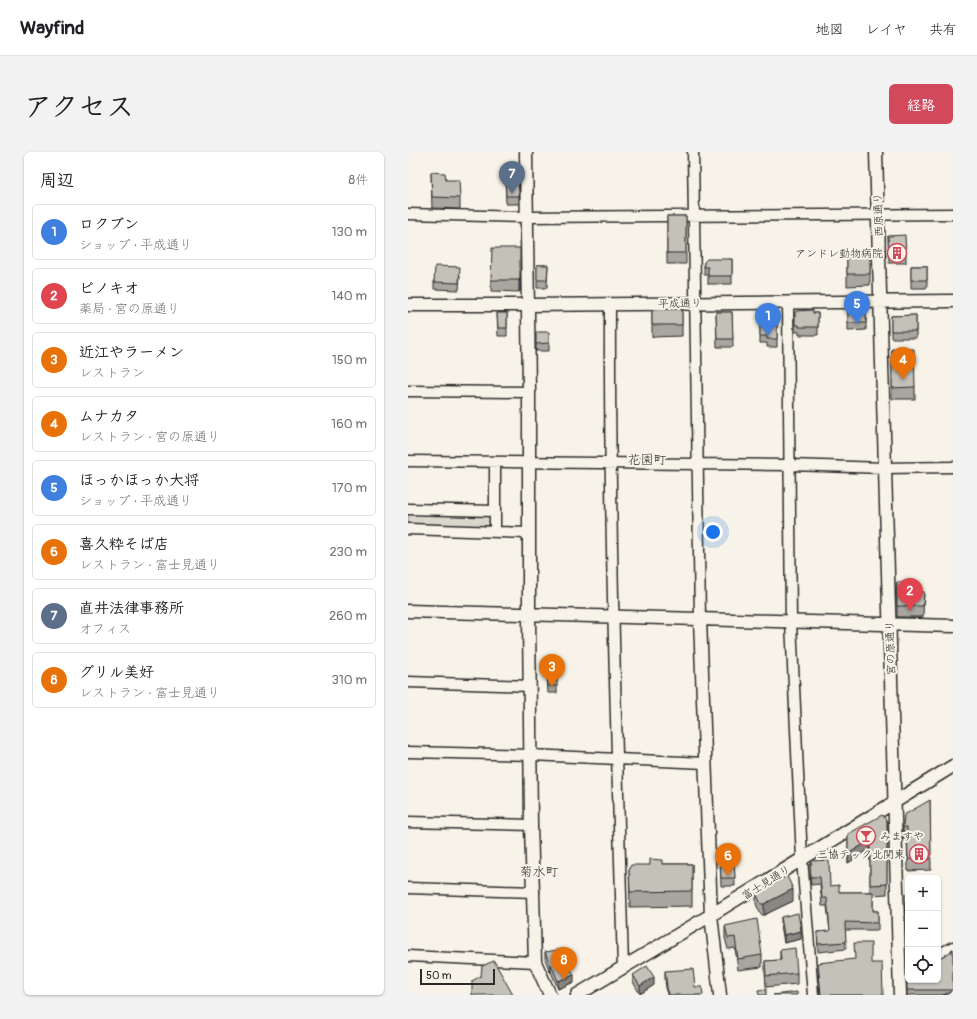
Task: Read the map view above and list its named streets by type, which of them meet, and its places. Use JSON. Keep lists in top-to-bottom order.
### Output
{
  "streets": {
    "street": [
      "西原通り",
      "平成通り",
      "宮の原通り",
      "富士見通り"
    ]
  },
  "crossings": [
    ["西原通り", "平成通り"],
    ["西原通り", "宮の原通り"],
    ["平成通り", "宮の原通り"],
    ["宮の原通り", "富士見通り"]
  ],
  "districts": ["花園町", "菊水町"],
  "places": {
    "building": ["アンドレ動物病院", "三協テック北関東"],
    "bar": ["みますや"]
  },
  "scale_bar": "50 m",
  "page": {
    "header": "Wayfind",
    "nav": ["地図", "レイヤ", "共有"],
    "title": "アクセス",
    "buttons": "経路",
    "heading": ["周辺", "8件"],
    "pins": [
      "7",
      "5",
      "1",
      "4",
      "2",
      "3",
      "6",
      "8"
    ],
    "list": [
      {
        "mark": "1",
        "name": "ロクブン",
        "note": "ショップ · 平成通り",
        "value": "130 m"
      },
      {
        "mark": "2",
        "name": "ピノキオ",
        "note": "薬局 · 宮の原通り",
        "value": "140 m"
      },
      {
        "mark": "3",
        "name": "近江やラーメン",
        "note": "レストラン",
        "value": "150 m"
      },
      {
        "mark": "4",
        "name": "ムナカタ",
        "note": "レストラン · 宮の原通り",
        "value": "160 m"
      },
      {
        "mark": "5",
        "name": "ほっかほっか大将",
        "note": "ショップ · 平成通り",
        "value": "170 m"
      },
      {
        "mark": "6",
        "name": "喜久粋そば店",
        "note": "レストラン · 富士見通り",
        "value": "230 m"
      },
      {
        "mark": "7",
        "name": "直井法律事務所",
        "note": "オフィス",
        "value": "260 m"
      },
      {
        "mark": "8",
        "name": "グリル美好",
        "note": "レストラン · 富士見通り",
        "value": "310 m"
      }
    ],
    "map_buttons": ["+", "−"],
    "scale": "50 m"
  }
}
